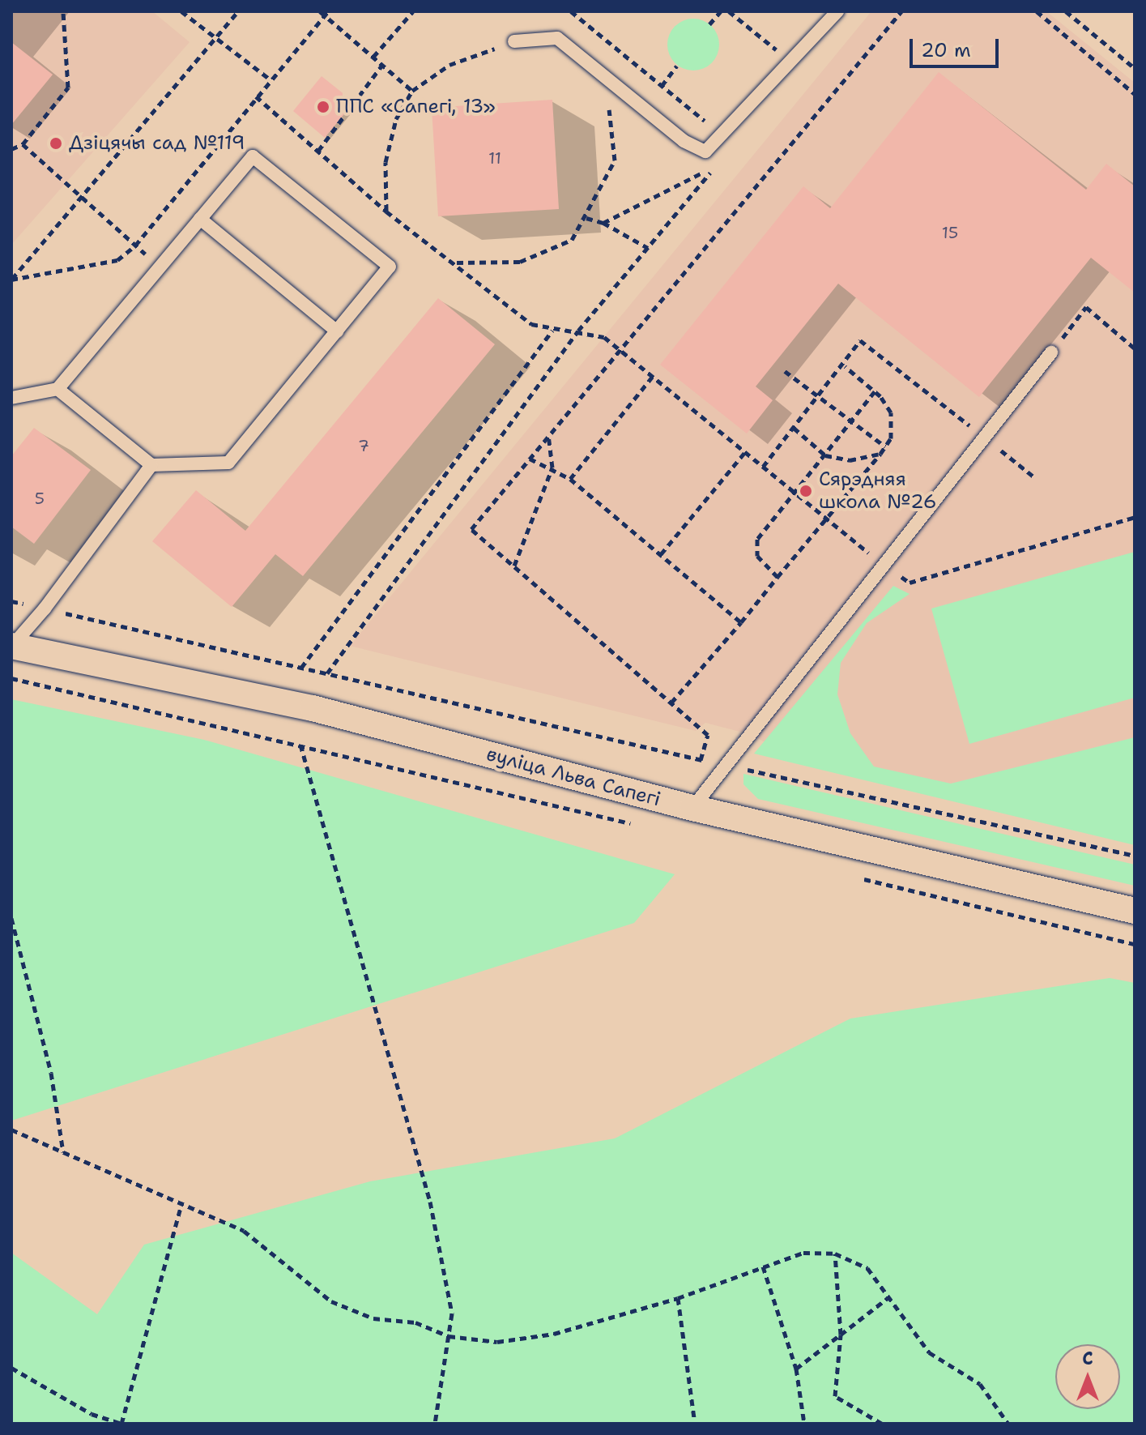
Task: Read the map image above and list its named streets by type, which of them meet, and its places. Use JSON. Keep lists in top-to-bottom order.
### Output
{
  "streets": {
    "street": ["вуліца Льва Сапегі"]
  },
  "places": ["ППС «Сапегі, 13»", "Дзіцячы сад №119", "Сярэдняя школа №26"],
  "house_numbers": [
    "11",
    "15",
    "7",
    "5"
  ],
  "scale_bar": "20 m",
  "north": "top"
}
